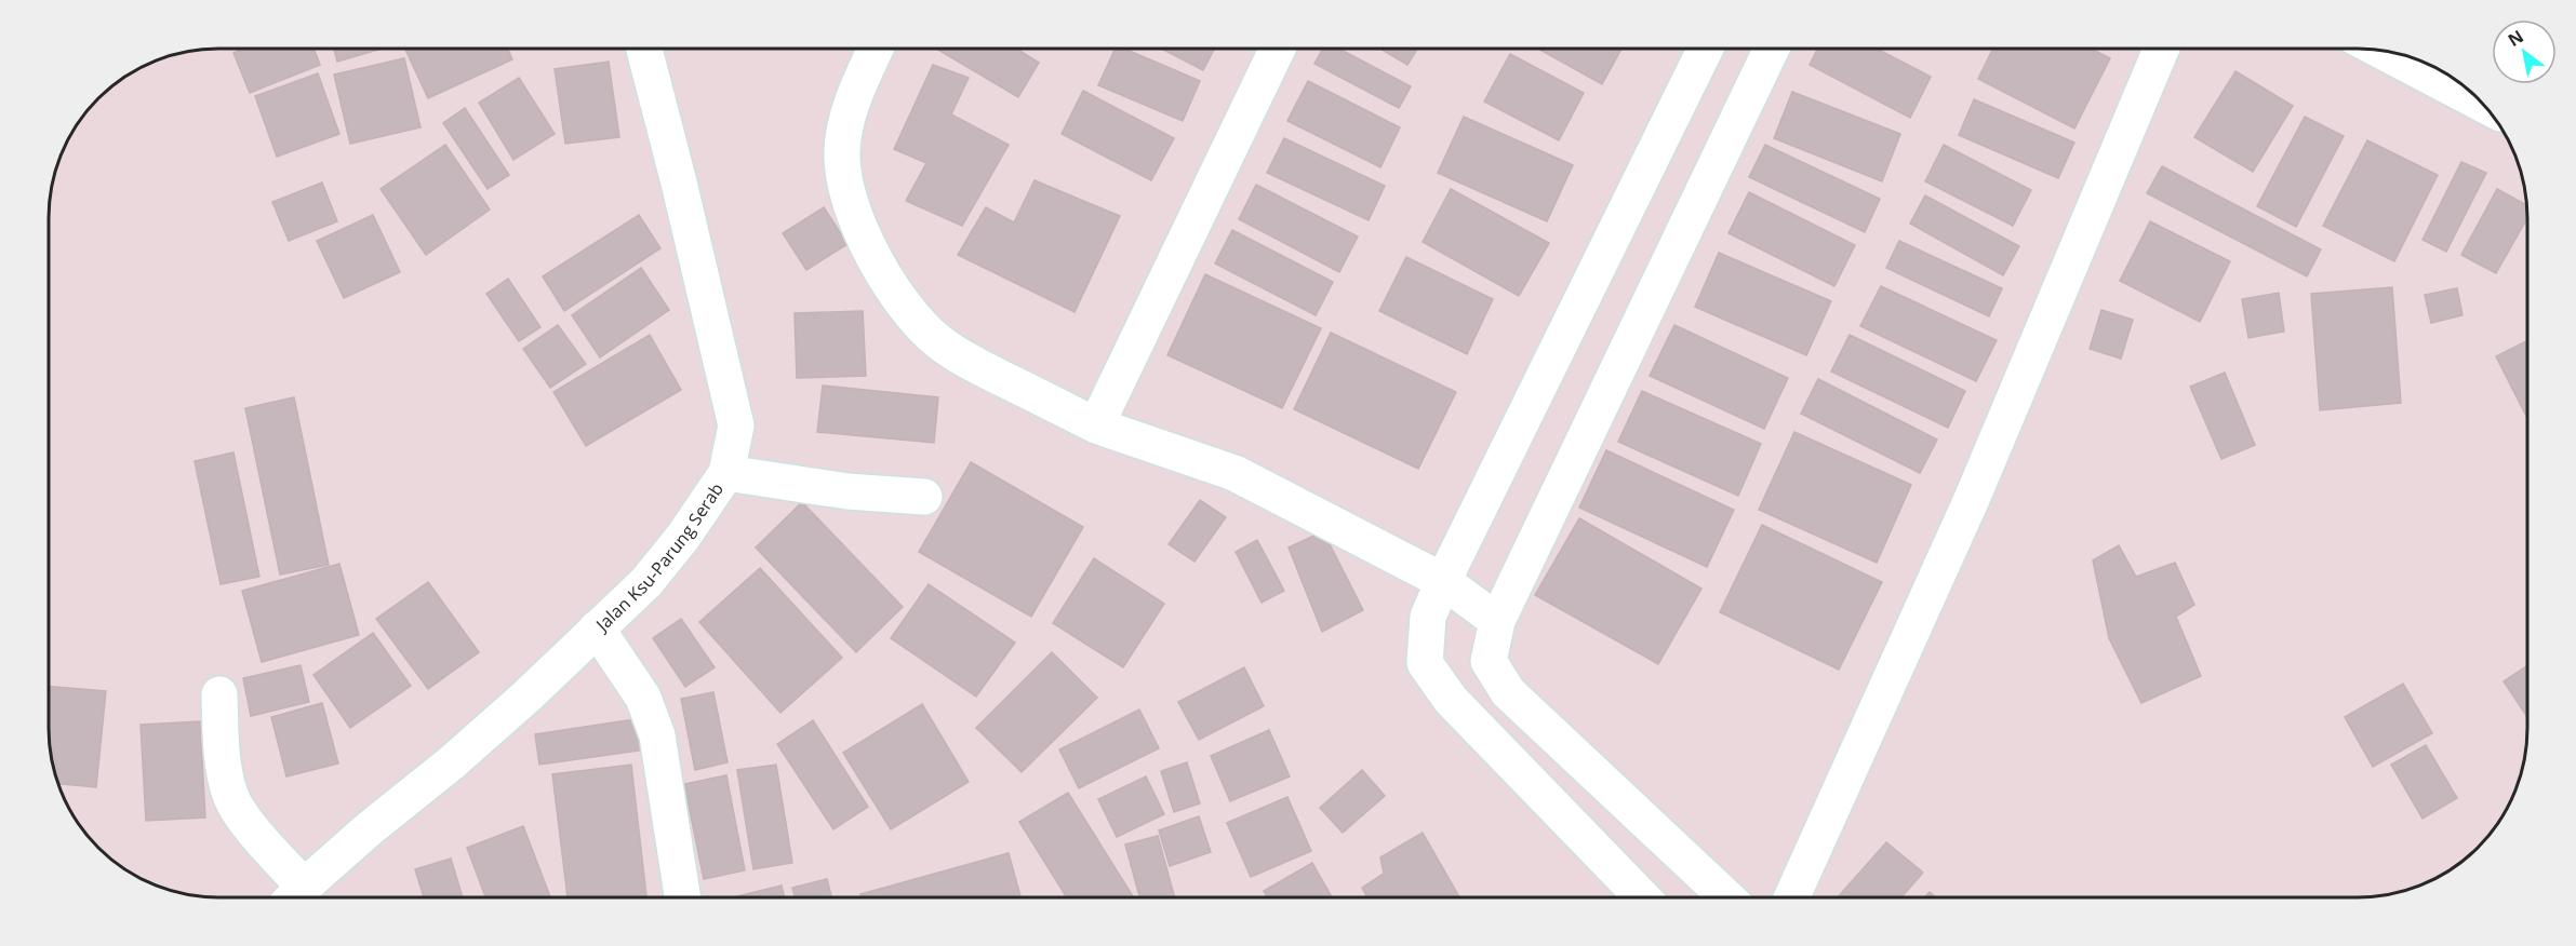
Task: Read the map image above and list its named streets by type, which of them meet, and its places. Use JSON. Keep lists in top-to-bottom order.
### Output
{
  "streets": {
    "street": ["Jalan Ksu-Parung Serab"]
  },
  "north": "top left"
}
